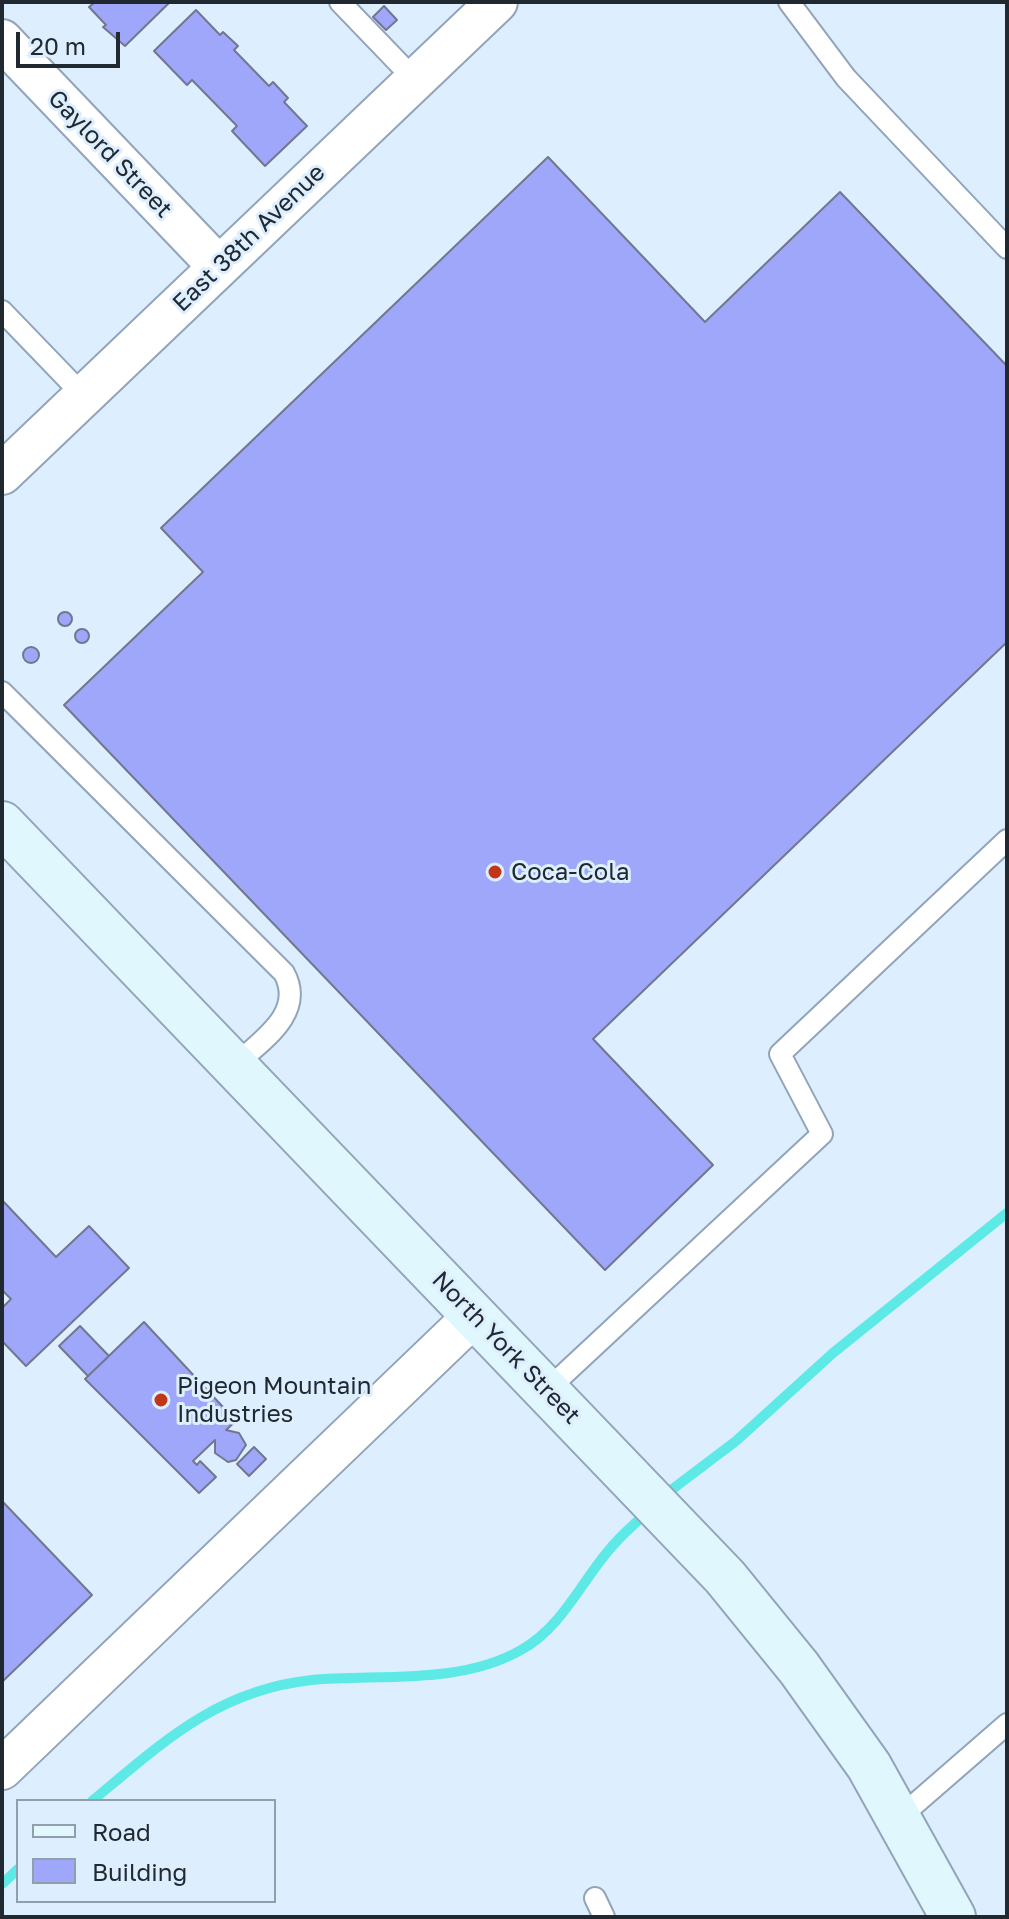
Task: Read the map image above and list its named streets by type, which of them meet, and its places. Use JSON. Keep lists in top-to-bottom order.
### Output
{
  "streets": {
    "main road": ["North York Street"],
    "street": ["Gaylord Street", "East 38th Avenue"]
  },
  "crossings": [
    ["Gaylord Street", "East 38th Avenue"]
  ],
  "places": ["Coca-Cola", "Pigeon Mountain Industries"],
  "legend": ["Road", "Building"],
  "scale_bar": "20 m"
}
